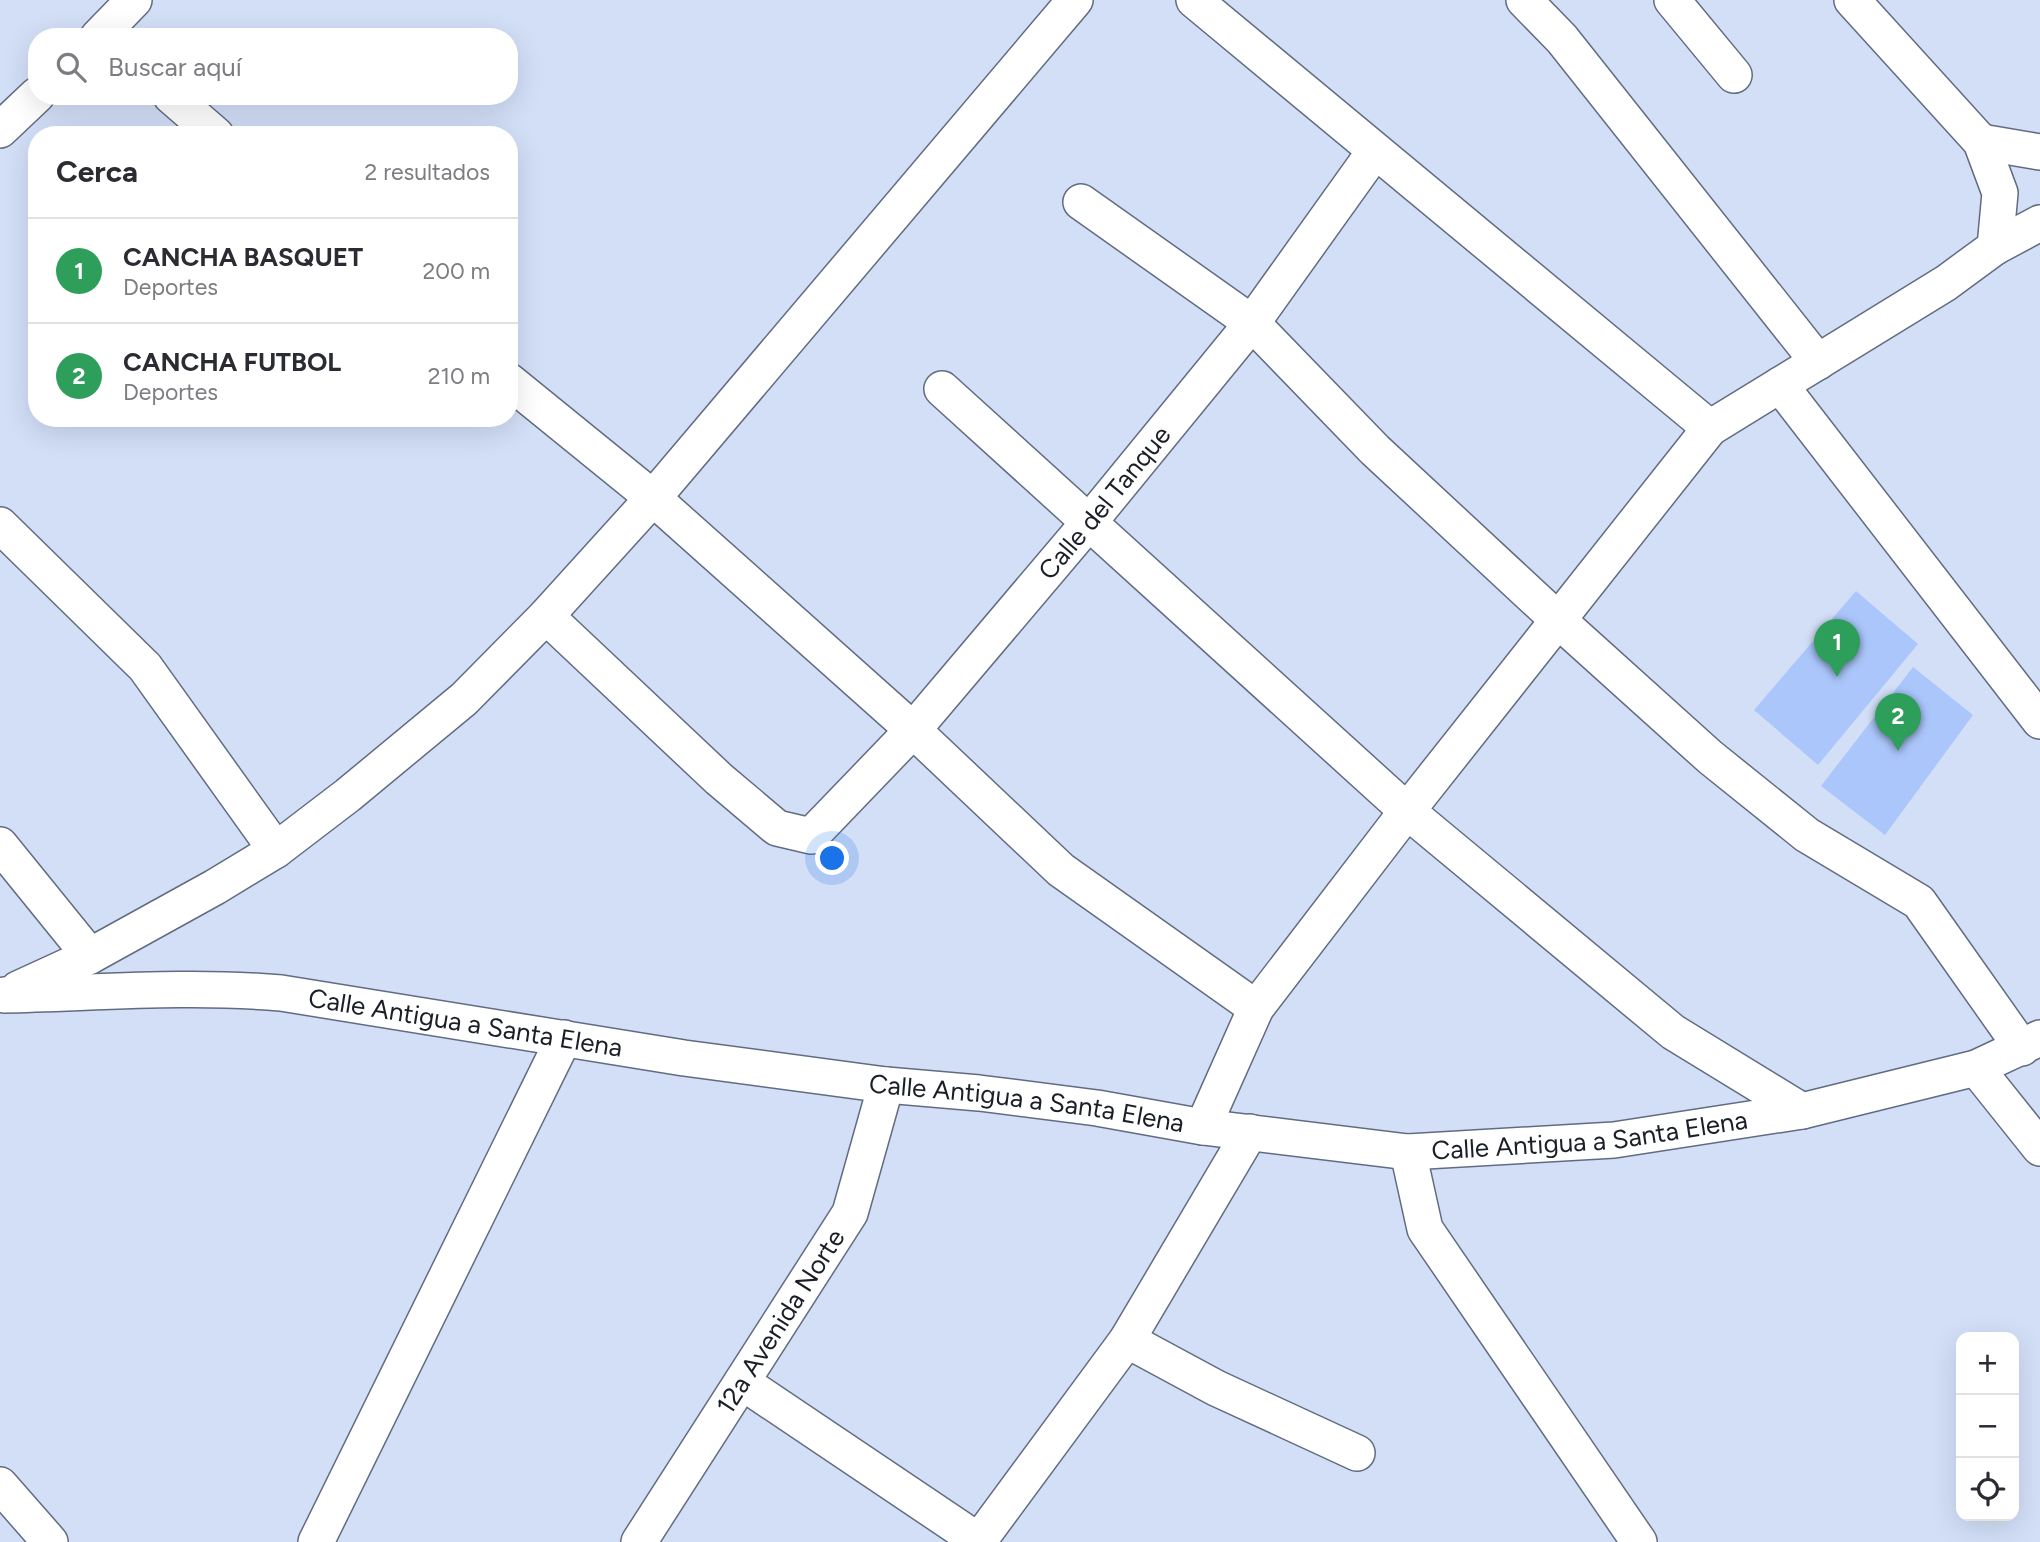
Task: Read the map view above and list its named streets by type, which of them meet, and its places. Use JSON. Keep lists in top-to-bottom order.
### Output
{
  "streets": {
    "street": ["Calle del Tanque", "Calle Antigua a Santa Elena", "12a Avenida Norte"]
  },
  "crossings": [
    ["Calle Antigua a Santa Elena", "12a Avenida Norte"]
  ],
  "page": {
    "search": "Buscar aquí",
    "heading": ["Cerca", "2 resultados"],
    "list": [
      {
        "mark": "1",
        "name": "CANCHA BASQUET",
        "note": "Deportes",
        "value": "200 m"
      },
      {
        "mark": "2",
        "name": "CANCHA FUTBOL",
        "note": "Deportes",
        "value": "210 m"
      }
    ],
    "pins": ["1", "2"],
    "map_buttons": ["+", "−"]
  }
}
